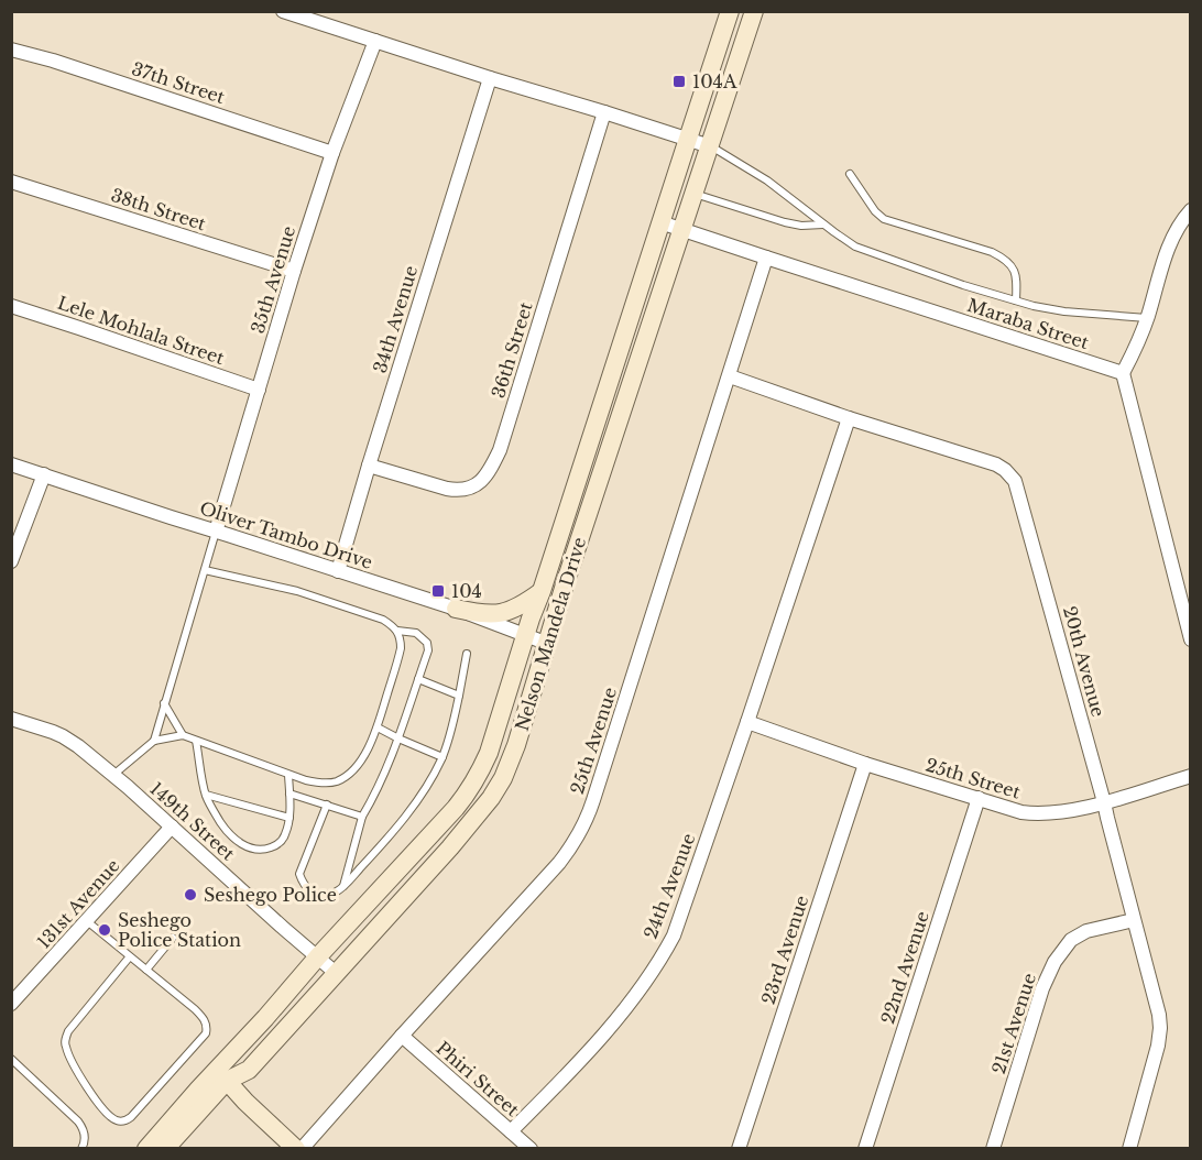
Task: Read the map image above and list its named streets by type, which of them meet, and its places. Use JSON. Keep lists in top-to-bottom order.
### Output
{
  "streets": {
    "main road": ["Nelson Mandela Drive"],
    "street": [
      "37th Street",
      "38th Street",
      "35th Avenue",
      "34th Avenue",
      "Maraba Street",
      "Lele Mohlala Street",
      "36th Street",
      "Oliver Tambo Drive",
      "20th Avenue",
      "25th Avenue",
      "25th Street",
      "149th Street",
      "24th Avenue",
      "131st Avenue",
      "23rd Avenue",
      "22nd Avenue",
      "21st Avenue",
      "Phiri Street"
    ]
  },
  "crossings": [
    ["37th Street", "35th Avenue"],
    ["38th Street", "35th Avenue"],
    ["35th Avenue", "Lele Mohlala Street"],
    ["35th Avenue", "Oliver Tambo Drive"],
    ["34th Avenue", "36th Street"],
    ["34th Avenue", "Oliver Tambo Drive"],
    ["Maraba Street", "Nelson Mandela Drive"],
    ["Maraba Street", "25th Avenue"],
    ["Oliver Tambo Drive", "Nelson Mandela Drive"],
    ["Nelson Mandela Drive", "149th Street"],
    ["20th Avenue", "25th Avenue"],
    ["20th Avenue", "25th Street"],
    ["20th Avenue", "24th Avenue"],
    ["20th Avenue", "21st Avenue"],
    ["25th Avenue", "Phiri Street"],
    ["25th Street", "24th Avenue"],
    ["25th Street", "23rd Avenue"],
    ["25th Street", "22nd Avenue"],
    ["149th Street", "131st Avenue"],
    ["24th Avenue", "Phiri Street"]
  ],
  "places": {
    "transit": ["104A", "104"],
    "other": ["Seshego Police", "Seshego Police Station"]
  }
}
